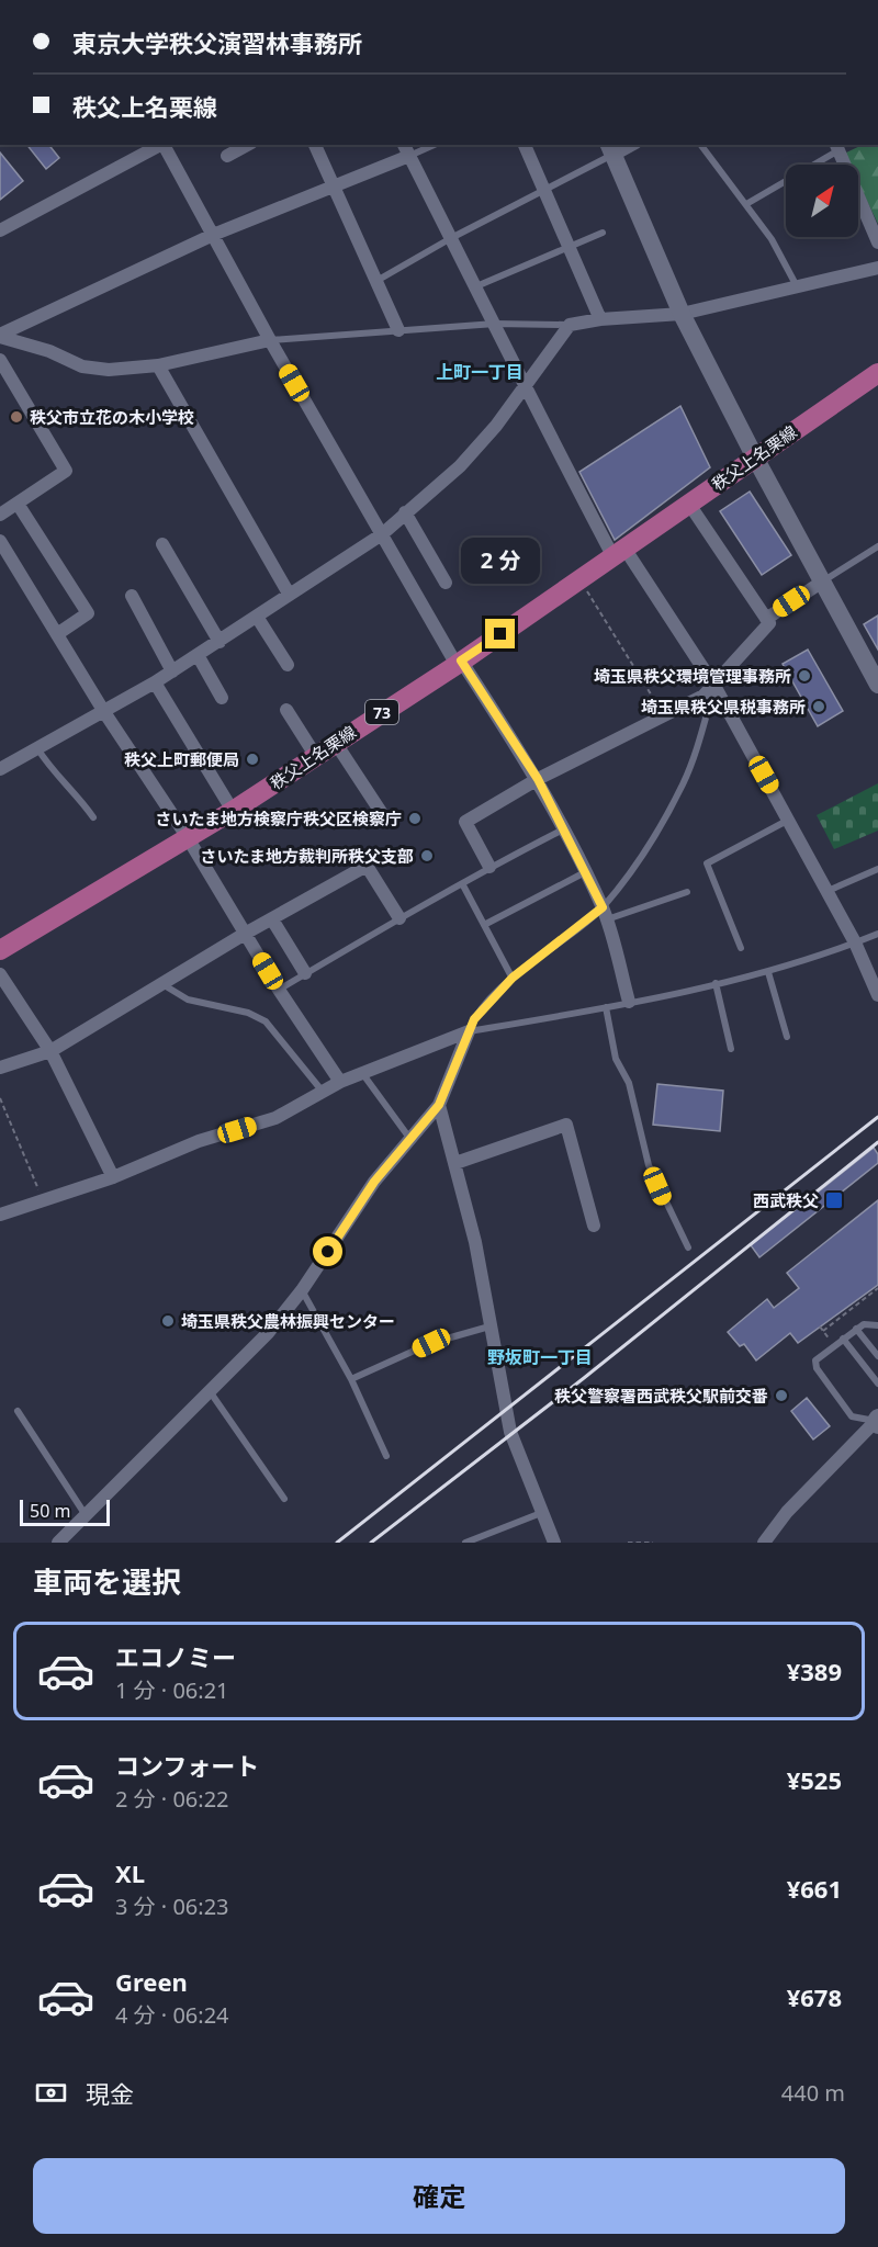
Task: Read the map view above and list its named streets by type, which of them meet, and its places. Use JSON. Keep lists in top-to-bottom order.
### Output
{
  "streets": {
    "main road": ["秩父上名栗線", "73"]
  },
  "districts": ["上町一丁目", "野坂町一丁目"],
  "places": {
    "other": [
      "秩父市立花の木小学校",
      "埼玉県秩父環境管理事務所",
      "埼玉県秩父県税事務所",
      "秩父上町郵便局",
      "さいたま地方検察庁秩父区検察庁",
      "さいたま地方裁判所秩父支部",
      "埼玉県秩父農林振興センター",
      "秩父警察署西武秩父駅前交番"
    ],
    "transit": ["西武秩父"]
  },
  "scale_bar": "50 m",
  "north": "top right",
  "page": {
    "banner": ["東京大学秩父演習林事務所", "秩父上名栗線"],
    "bubble": "2 分",
    "scale": "50 m",
    "heading": "車両を選択",
    "list": [
      {
        "name": "エコノミー",
        "note": "1 分 · 06:21",
        "value": "¥389"
      },
      {
        "name": "コンフォート",
        "note": "2 分 · 06:22",
        "value": "¥525"
      },
      {
        "name": "XL",
        "note": "3 分 · 06:23",
        "value": "¥661"
      },
      {
        "name": "Green",
        "note": "4 分 · 06:24",
        "value": "¥678"
      }
    ],
    "pay": ["現金", "440 m"],
    "buttons": "確定"
  }
}
